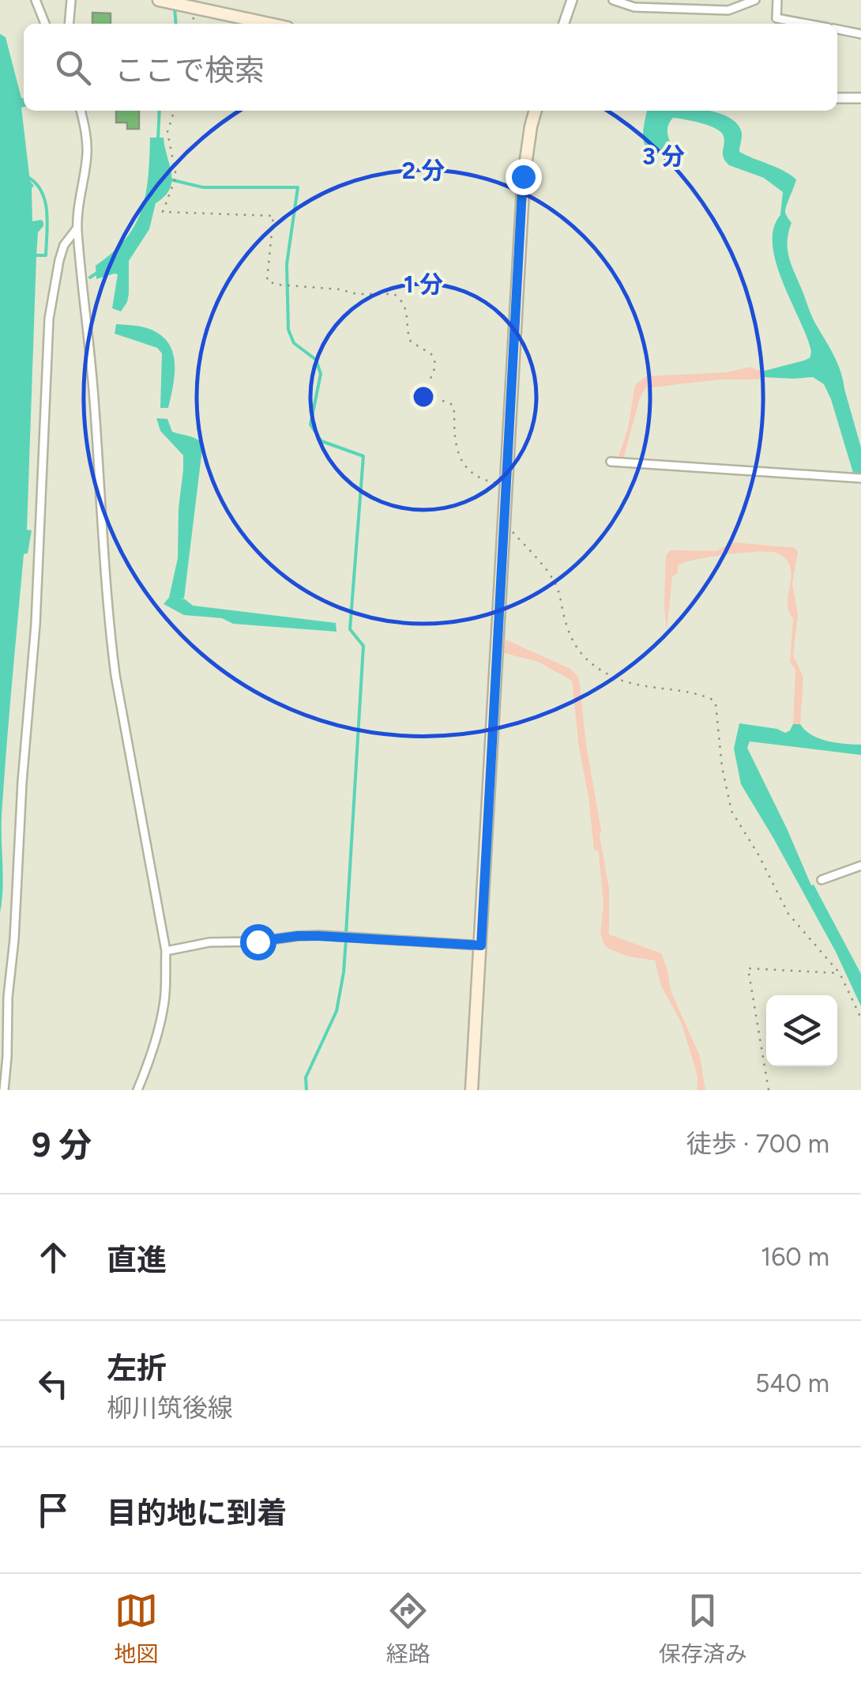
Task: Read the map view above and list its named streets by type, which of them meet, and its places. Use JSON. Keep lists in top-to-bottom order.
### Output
{
  "page": {
    "search": "ここで検索",
    "heading": ["9 分", "徒歩 · 700 m"],
    "list": [
      ["直進", "160 m"],
      ["左折", "柳川筑後線", "540 m"],
      "目的地に到着"
    ],
    "nav": ["地図", "経路", "保存済み"]
  },
  "rings": ["3 分", "2 分", "1 分"]
}
